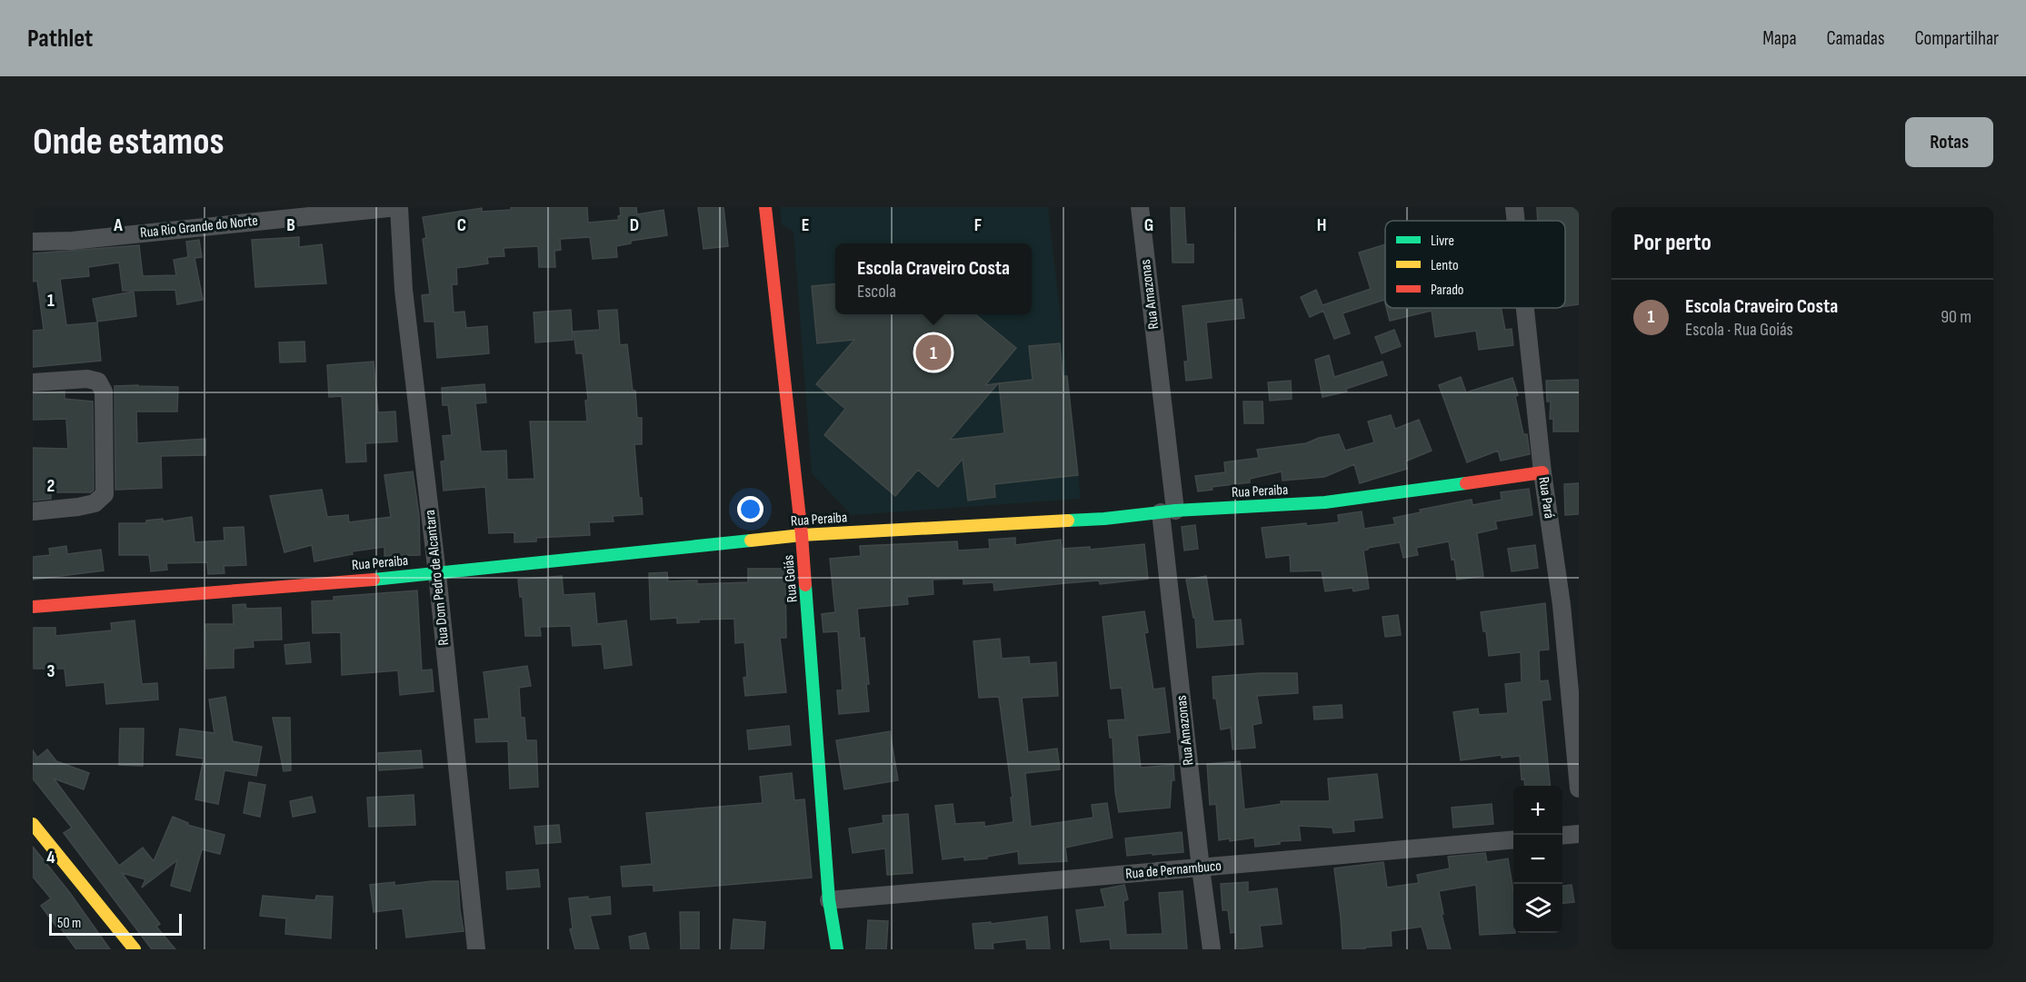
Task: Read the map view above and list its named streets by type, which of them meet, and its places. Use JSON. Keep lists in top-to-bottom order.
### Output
{
  "streets": {
    "street": [
      "Rua Rio Grande do Norte",
      "Rua Amazonas",
      "Rua Peraiba",
      "Rua Pará",
      "Rua Dom Pedro de Alcantara",
      "Rua Goiás",
      "Rua de Pernambuco"
    ]
  },
  "crossings": [
    ["Rua Rio Grande do Norte", "Rua Dom Pedro de Alcantara"],
    ["Rua Amazonas", "Rua Peraiba"],
    ["Rua Amazonas", "Rua de Pernambuco"],
    ["Rua Peraiba", "Rua Pará"],
    ["Rua Peraiba", "Rua Dom Pedro de Alcantara"],
    ["Rua Peraiba", "Rua Goiás"],
    ["Rua Goiás", "Rua de Pernambuco"]
  ],
  "legend": ["Livre", "Lento", "Parado"],
  "scale_bar": "50 m",
  "page": {
    "header": "Pathlet",
    "nav": ["Mapa", "Camadas", "Compartilhar"],
    "buttons": "Rotas",
    "title": "Onde estamos",
    "heading": "Por perto",
    "popup": ["Escola Craveiro Costa", "Escola"],
    "list": [
      {
        "mark": "1",
        "name": "Escola Craveiro Costa",
        "note": "Escola · Rua Goiás",
        "value": "90 m"
      }
    ],
    "pins": "1",
    "map_buttons": ["+", "−"],
    "scale": "50 m"
  },
  "grid": {
    "columns": [
      "A",
      "B",
      "C",
      "D",
      "E",
      "F",
      "G",
      "H"
    ],
    "rows": [
      "1",
      "2",
      "3",
      "4"
    ]
  }
}
